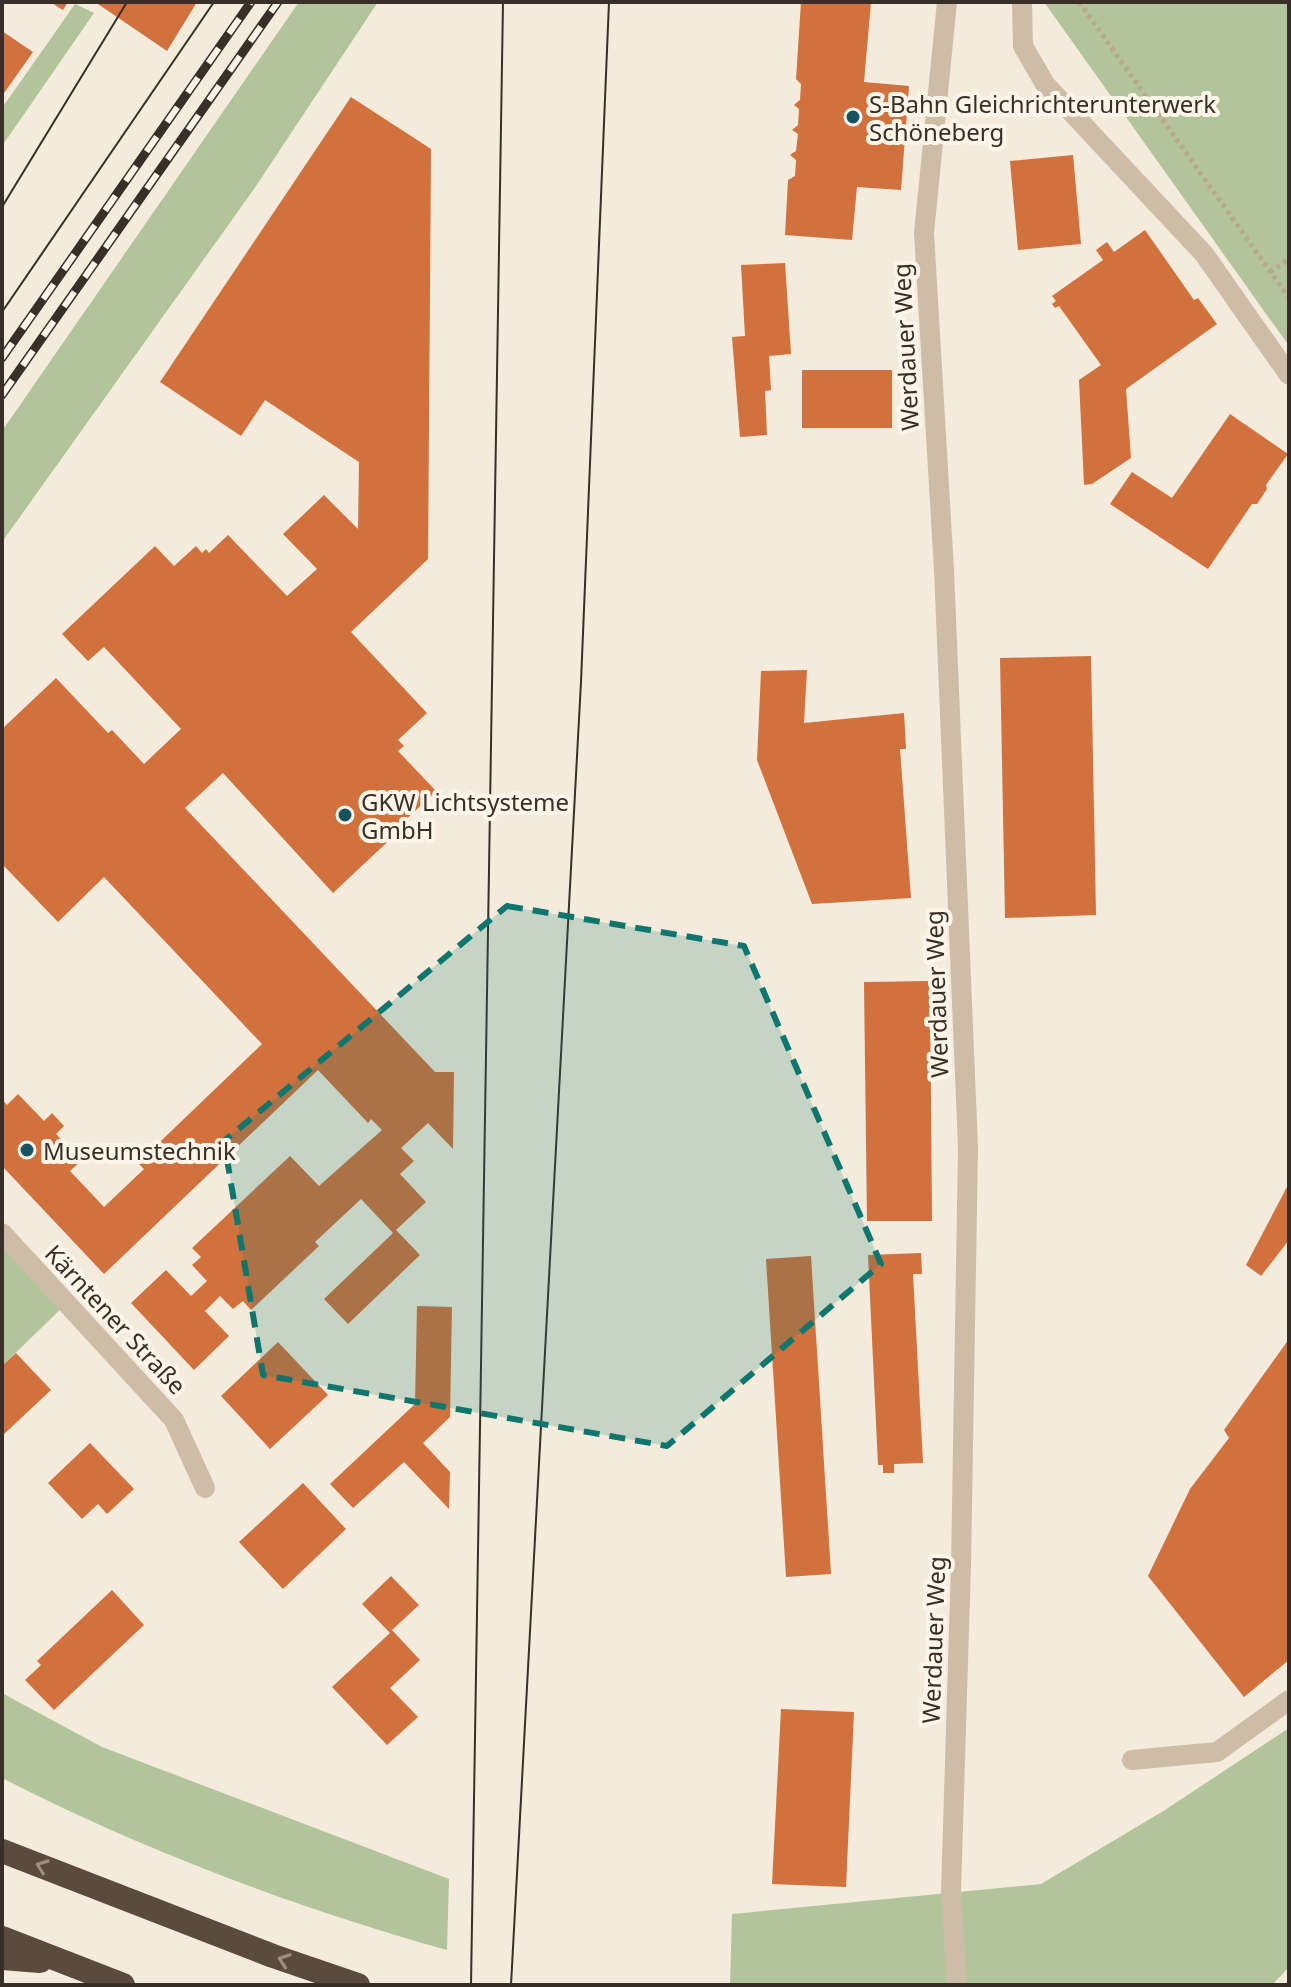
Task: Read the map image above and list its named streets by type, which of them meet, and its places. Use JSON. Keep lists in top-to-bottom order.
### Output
{
  "streets": {
    "street": ["Werdauer Weg", "Kärntener Straße"]
  },
  "places": ["S-Bahn Gleichrichterunterwerk Schöneberg", "GKW Lichtsysteme GmbH", "Museumstechnik"]
}
